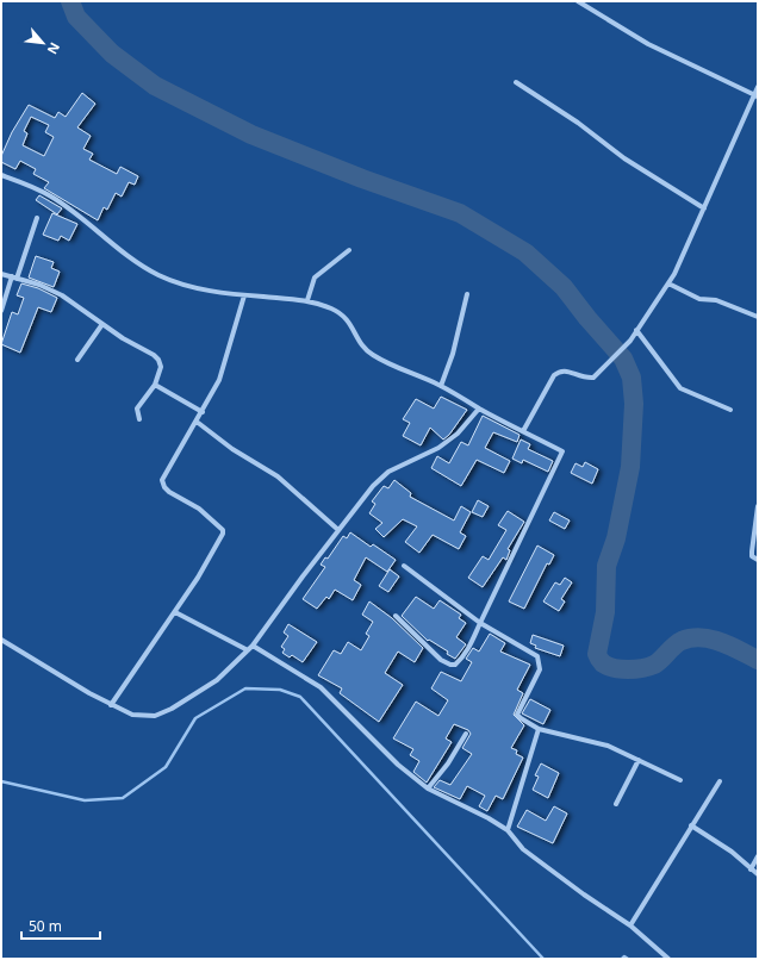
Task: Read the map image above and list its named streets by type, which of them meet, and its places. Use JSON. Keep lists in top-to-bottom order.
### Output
{
  "scale_bar": "50 m",
  "north": "bottom right"
}
